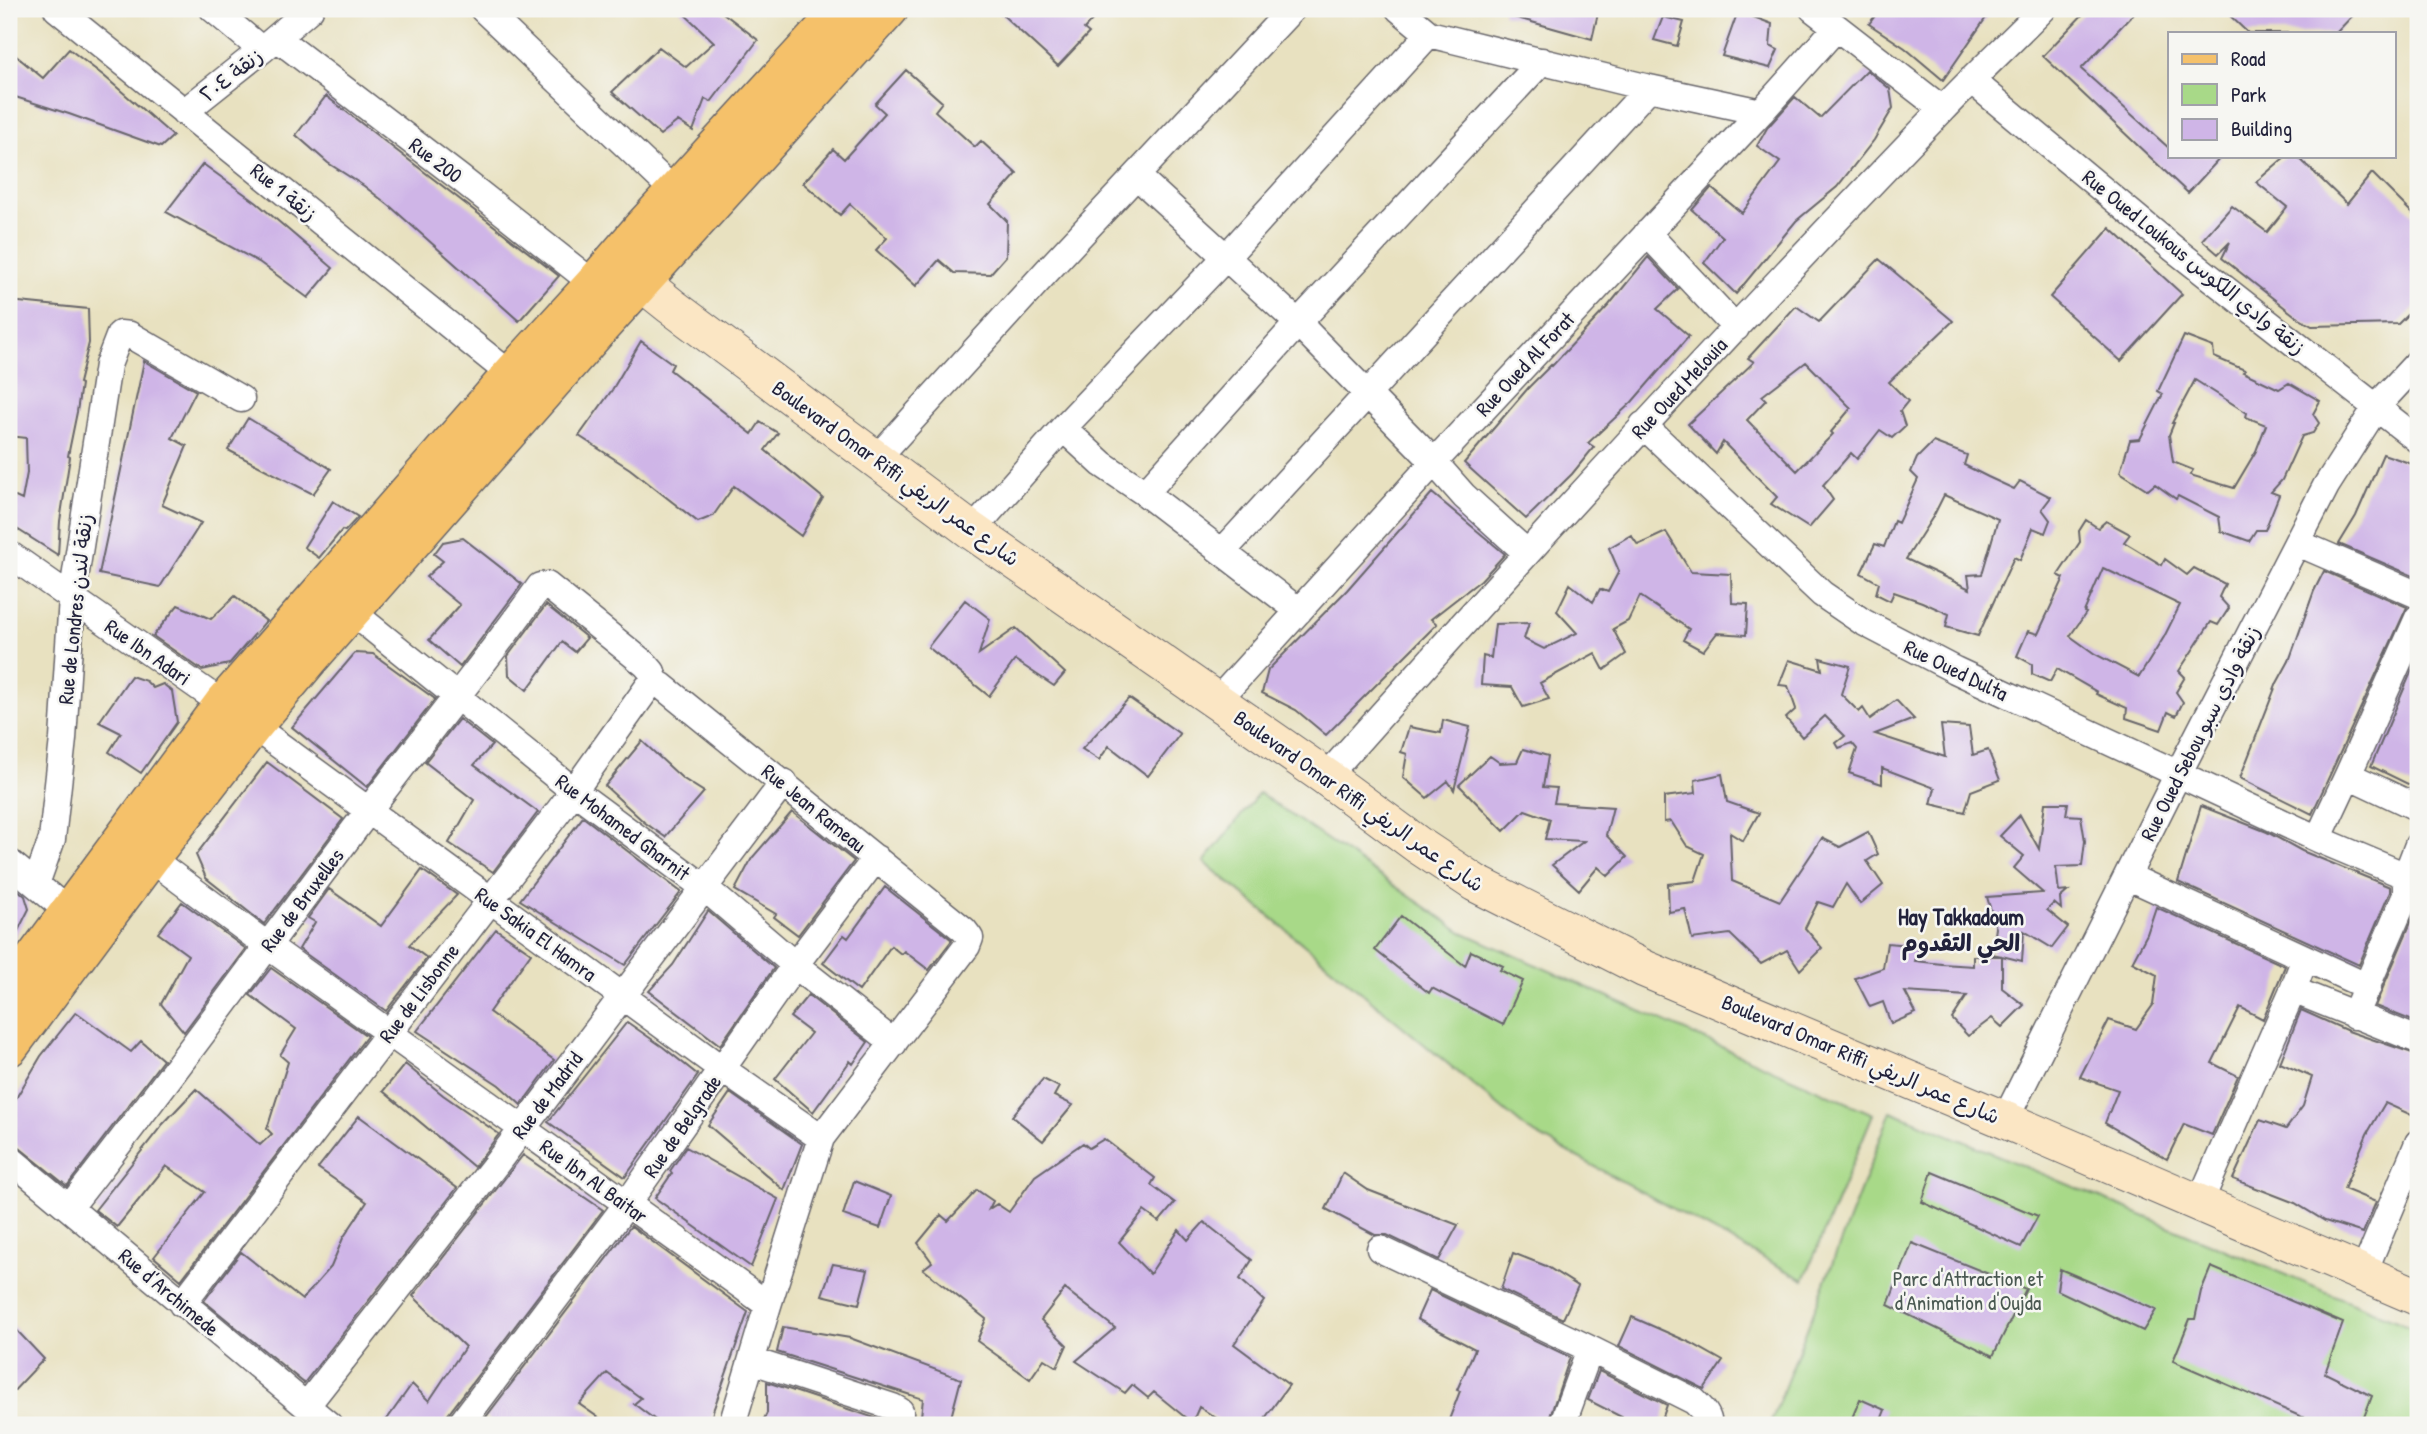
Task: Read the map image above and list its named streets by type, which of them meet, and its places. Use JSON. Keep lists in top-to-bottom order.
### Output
{
  "streets": {
    "street": [
      "زنقة ٢٠٤",
      "Rue 200",
      "Rue 1 زنقة",
      "Rue Oued Loukous زنقة وادي اللكوس",
      "Rue Oued Al Forat",
      "Rue Oued Melouia",
      "Boulevard Omar Riffi شارع عمر الريفي",
      "Rue de Londres زنقة لندن",
      "Rue Ibn Adari",
      "Rue Oued Dulta",
      "Rue Oued Sebou زنقة وادي سبو",
      "Rue Jean Rameau",
      "Rue Mohamed Gharnit",
      "Rue de Bruxelles",
      "Rue Sakia El Hamra",
      "Rue de Lisbonne",
      "Rue de Madrid",
      "Rue de Belgrade",
      "Rue Ibn Al Baitar",
      "Rue d’Archimede"
    ]
  },
  "crossings": [
    ["زنقة ٢٠٤", "Rue 200"],
    ["زنقة ٢٠٤", "Rue 1 زنقة"],
    ["Rue 200", "Boulevard Omar Riffi شارع عمر الريفي"],
    ["Rue Oued Loukous زنقة وادي اللكوس", "Rue Oued Melouia"],
    ["Rue Oued Loukous زنقة وادي اللكوس", "Rue Oued Sebou زنقة وادي سبو"],
    ["Rue Oued Al Forat", "Boulevard Omar Riffi شارع عمر الريفي"],
    ["Rue Oued Melouia", "Boulevard Omar Riffi شارع عمر الريفي"],
    ["Rue Oued Melouia", "Rue Oued Dulta"],
    ["Boulevard Omar Riffi شارع عمر الريفي", "Rue Oued Sebou زنقة وادي سبو"],
    ["Rue de Londres زنقة لندن", "Rue Ibn Adari"],
    ["Rue Ibn Adari", "Rue Sakia El Hamra"],
    ["Rue Oued Dulta", "Rue Oued Sebou زنقة وادي سبو"],
    ["Rue Jean Rameau", "Rue Mohamed Gharnit"],
    ["Rue Jean Rameau", "Rue de Bruxelles"],
    ["Rue Jean Rameau", "Rue de Lisbonne"],
    ["Rue Jean Rameau", "Rue de Madrid"],
    ["Rue Jean Rameau", "Rue de Belgrade"],
    ["Rue Mohamed Gharnit", "Rue de Bruxelles"],
    ["Rue Mohamed Gharnit", "Rue de Lisbonne"],
    ["Rue Mohamed Gharnit", "Rue de Madrid"],
    ["Rue Mohamed Gharnit", "Rue de Belgrade"],
    ["Rue de Bruxelles", "Rue Sakia El Hamra"],
    ["Rue de Bruxelles", "Rue Ibn Al Baitar"],
    ["Rue de Bruxelles", "Rue d’Archimede"],
    ["Rue Sakia El Hamra", "Rue de Lisbonne"],
    ["Rue Sakia El Hamra", "Rue de Madrid"],
    ["Rue Sakia El Hamra", "Rue de Belgrade"],
    ["Rue de Lisbonne", "Rue Ibn Al Baitar"],
    ["Rue de Lisbonne", "Rue d’Archimede"],
    ["Rue de Madrid", "Rue Ibn Al Baitar"],
    ["Rue de Madrid", "Rue d’Archimede"],
    ["Rue de Belgrade", "Rue Ibn Al Baitar"]
  ],
  "districts": ["Hay Takkadoum الحي التقدوم"],
  "parks": ["Parc d'Attraction et d'Animation d'Oujda"],
  "legend": ["Road", "Park", "Building"]
}
